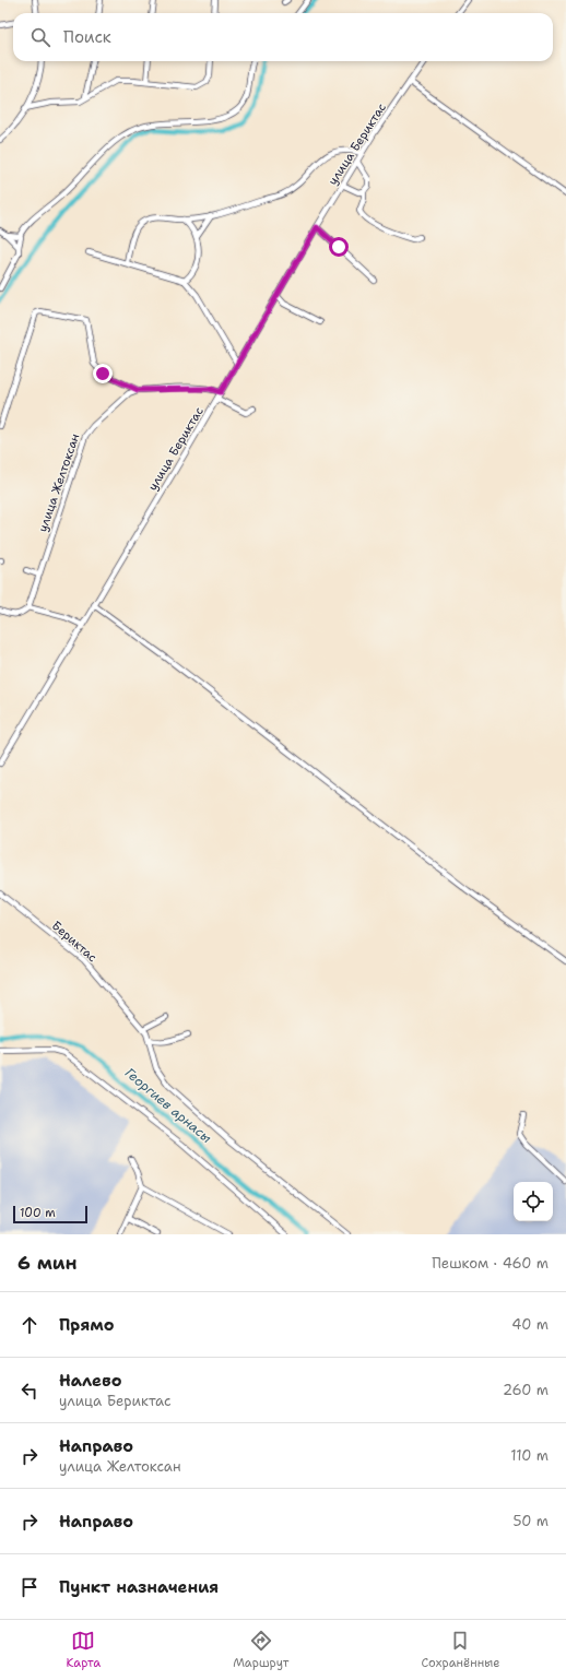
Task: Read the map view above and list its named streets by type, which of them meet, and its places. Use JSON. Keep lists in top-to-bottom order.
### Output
{
  "streets": {
    "street": ["улица Бериктас", "улица Желтоксан", "Бериктас"]
  },
  "water": ["Георгиев арнасы"],
  "scale_bar": "100 m",
  "page": {
    "search": "Поиск",
    "scale": "100 m",
    "heading": ["6 мин", "Пешком · 460 m"],
    "list": [
      ["Прямо", "40 m"],
      ["Налево", "улица Бериктас", "260 m"],
      ["Направо", "улица Желтоксан", "110 m"],
      ["Направо", "50 m"],
      "Пункт назначения"
    ],
    "nav": ["Карта", "Маршрут", "Сохранённые"]
  }
}
